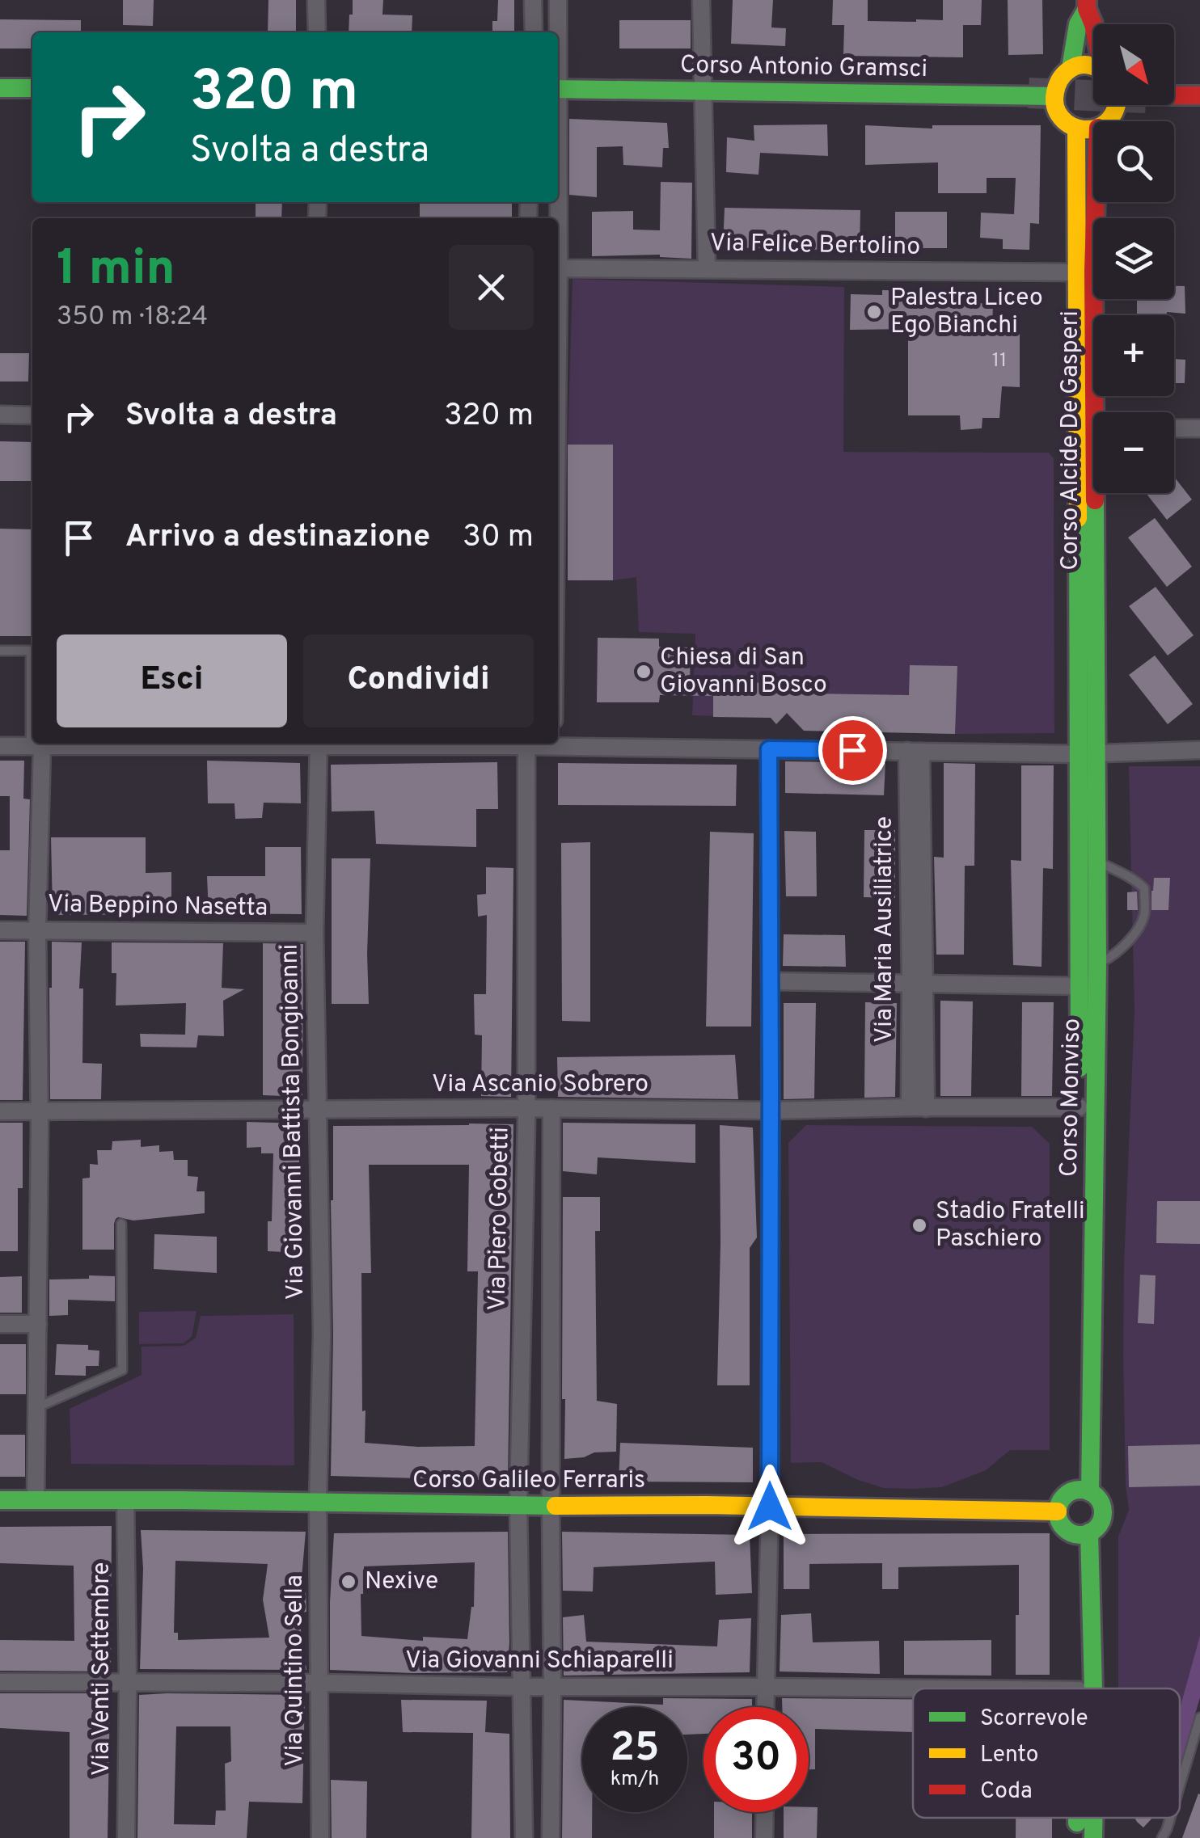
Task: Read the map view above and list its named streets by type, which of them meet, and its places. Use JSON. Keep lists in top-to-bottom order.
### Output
{
  "streets": {
    "main road": [
      "Corso Antonio Gramsci",
      "Corso Alcide De Gasperi",
      "Corso Monviso",
      "Corso Galileo Ferraris"
    ],
    "street": [
      "Via Felice Bertolino",
      "Via Beppino Nasetta",
      "Via Maria Ausiliatrice",
      "Via Ascanio Sobrero",
      "Via Giovanni Battista Bongioanni",
      "Via Piero Gobetti",
      "Via Giovanni Schiaparelli",
      "Via Venti Settembre",
      "Via Quintino Sella"
    ]
  },
  "crossings": [
    ["Via Felice Bertolino", "Corso Alcide De Gasperi"],
    ["Corso Alcide De Gasperi", "Corso Monviso"],
    ["Via Beppino Nasetta", "Via Giovanni Battista Bongioanni"],
    ["Via Maria Ausiliatrice", "Via Ascanio Sobrero"],
    ["Via Ascanio Sobrero", "Corso Monviso"],
    ["Via Ascanio Sobrero", "Via Giovanni Battista Bongioanni"],
    ["Via Ascanio Sobrero", "Via Piero Gobetti"],
    ["Corso Monviso", "Corso Galileo Ferraris"],
    ["Via Giovanni Battista Bongioanni", "Corso Galileo Ferraris"],
    ["Via Giovanni Battista Bongioanni", "Via Quintino Sella"],
    ["Via Piero Gobetti", "Corso Galileo Ferraris"],
    ["Via Piero Gobetti", "Via Giovanni Schiaparelli"],
    ["Corso Galileo Ferraris", "Via Venti Settembre"],
    ["Corso Galileo Ferraris", "Via Quintino Sella"],
    ["Via Giovanni Schiaparelli", "Via Venti Settembre"],
    ["Via Giovanni Schiaparelli", "Via Quintino Sella"]
  ],
  "places": [
    "Palestra Liceo Ego Bianchi",
    "Chiesa di San Giovanni Bosco",
    "Stadio Fratelli Paschiero",
    "Nexive"
  ],
  "house_numbers": ["11"],
  "legend": ["Scorrevole", "Lento", "Coda"],
  "north": "bottom right",
  "page": {
    "map_buttons": ["+", "−"],
    "turn": ["320 m", "Svolta a destra"],
    "heading": ["1 min", "350 m · 18:24"],
    "list": [
      {
        "name": "Svolta a destra",
        "value": "320 m"
      },
      {
        "name": "Arrivo a destinazione",
        "value": "30 m"
      }
    ],
    "buttons": ["Esci", "Condividi"],
    "speed": "25 km/h",
    "limit": "30"
  }
}
